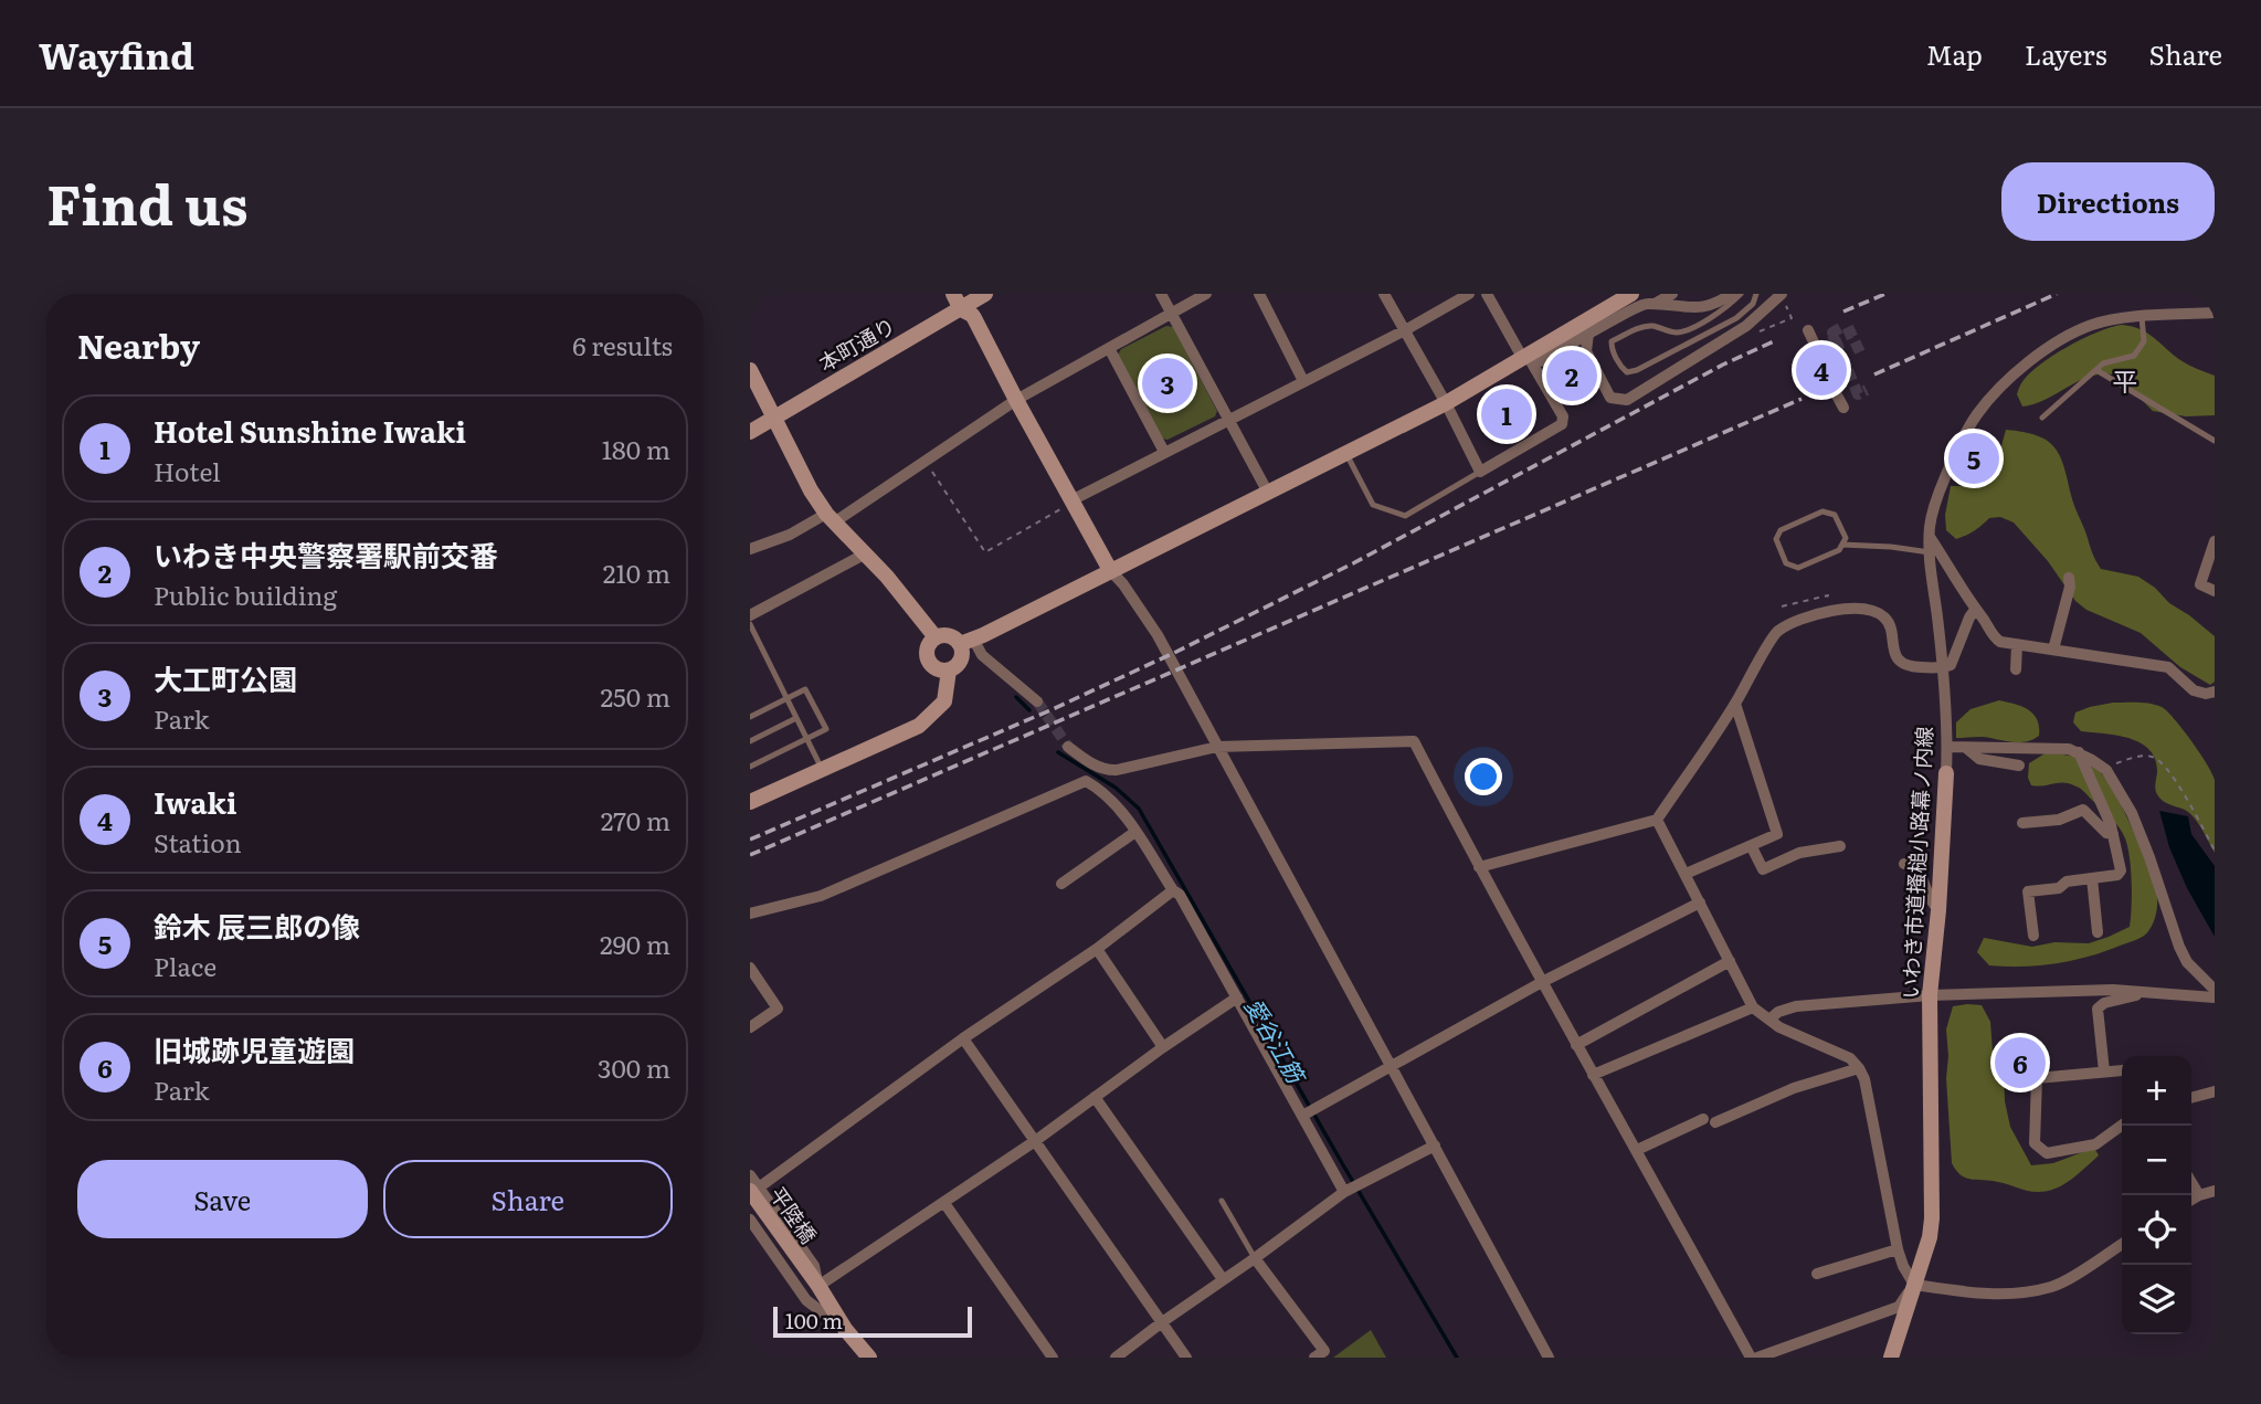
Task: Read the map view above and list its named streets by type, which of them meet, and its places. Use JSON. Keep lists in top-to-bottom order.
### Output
{
  "streets": {
    "street": ["本町通り", "いわき市道搔槌小路幕ノ内線", "平陸橋"]
  },
  "districts": ["平"],
  "water": ["愛谷江筋"],
  "scale_bar": "100 m",
  "page": {
    "header": "Wayfind",
    "nav": ["Map", "Layers", "Share"],
    "title": "Find us",
    "buttons": [
      "Directions",
      ["Save", "Share"]
    ],
    "heading": ["Nearby", "6 results"],
    "pins": [
      "4",
      "2",
      "3",
      "1",
      "5",
      "6"
    ],
    "list": [
      {
        "mark": "1",
        "name": "Hotel Sunshine Iwaki",
        "note": "Hotel",
        "value": "180 m"
      },
      {
        "mark": "2",
        "name": "いわき中央警察署駅前交番",
        "note": "Public building",
        "value": "210 m"
      },
      {
        "mark": "3",
        "name": "大工町公園",
        "note": "Park",
        "value": "250 m"
      },
      {
        "mark": "4",
        "name": "Iwaki",
        "note": "Station",
        "value": "270 m"
      },
      {
        "mark": "5",
        "name": "鈴木 辰三郎の像",
        "note": "Place",
        "value": "290 m"
      },
      {
        "mark": "6",
        "name": "旧城跡児童遊園",
        "note": "Park",
        "value": "300 m"
      }
    ],
    "map_buttons": ["+", "−"],
    "scale": "100 m"
  }
}
